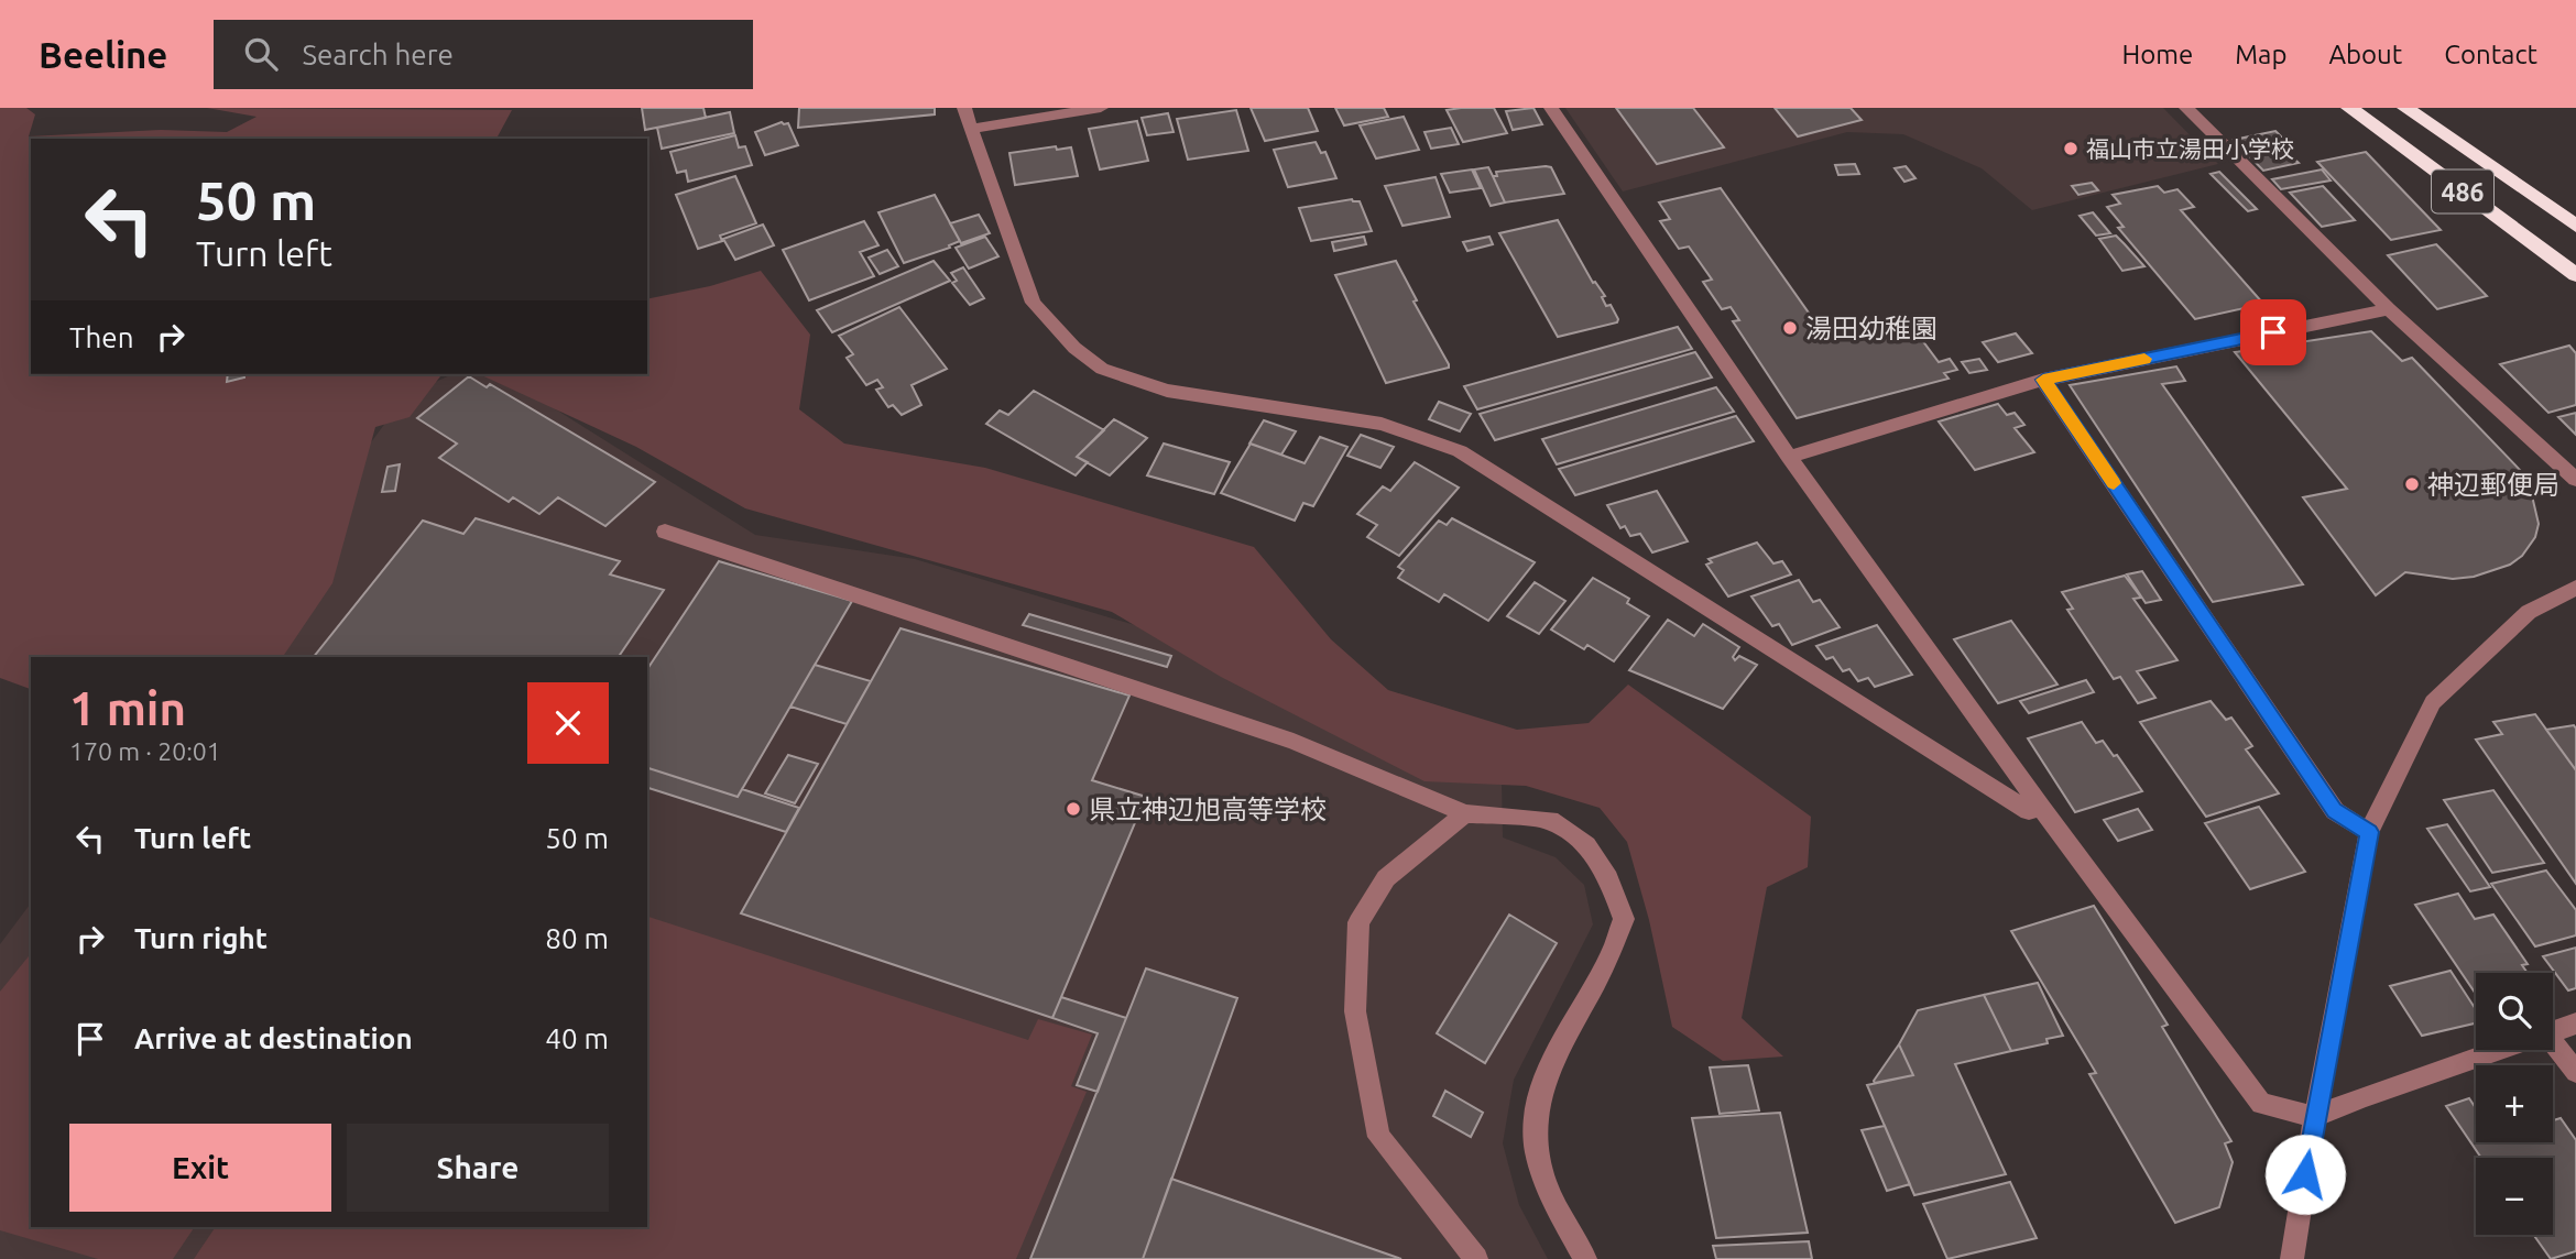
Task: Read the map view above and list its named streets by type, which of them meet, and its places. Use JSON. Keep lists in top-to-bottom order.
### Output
{
  "streets": {
    "highway": ["486"]
  },
  "places": [
    "福山市立湯田小学校",
    "湯田幼稚園",
    "神辺郵便局",
    "県立神辺旭高等学校"
  ],
  "page": {
    "header": "Beeline",
    "search": "Search here",
    "nav": [
      "Home",
      "Map",
      "About",
      "Contact"
    ],
    "turn": ["50 m", "Turn left"],
    "then": "Then",
    "heading": ["1 min", "170 m · 20:01"],
    "list": [
      {
        "name": "Turn left",
        "value": "50 m"
      },
      {
        "name": "Turn right",
        "value": "80 m"
      },
      {
        "name": "Arrive at destination",
        "value": "40 m"
      }
    ],
    "map_buttons": ["+", "−"],
    "buttons": ["Exit", "Share"]
  }
}
